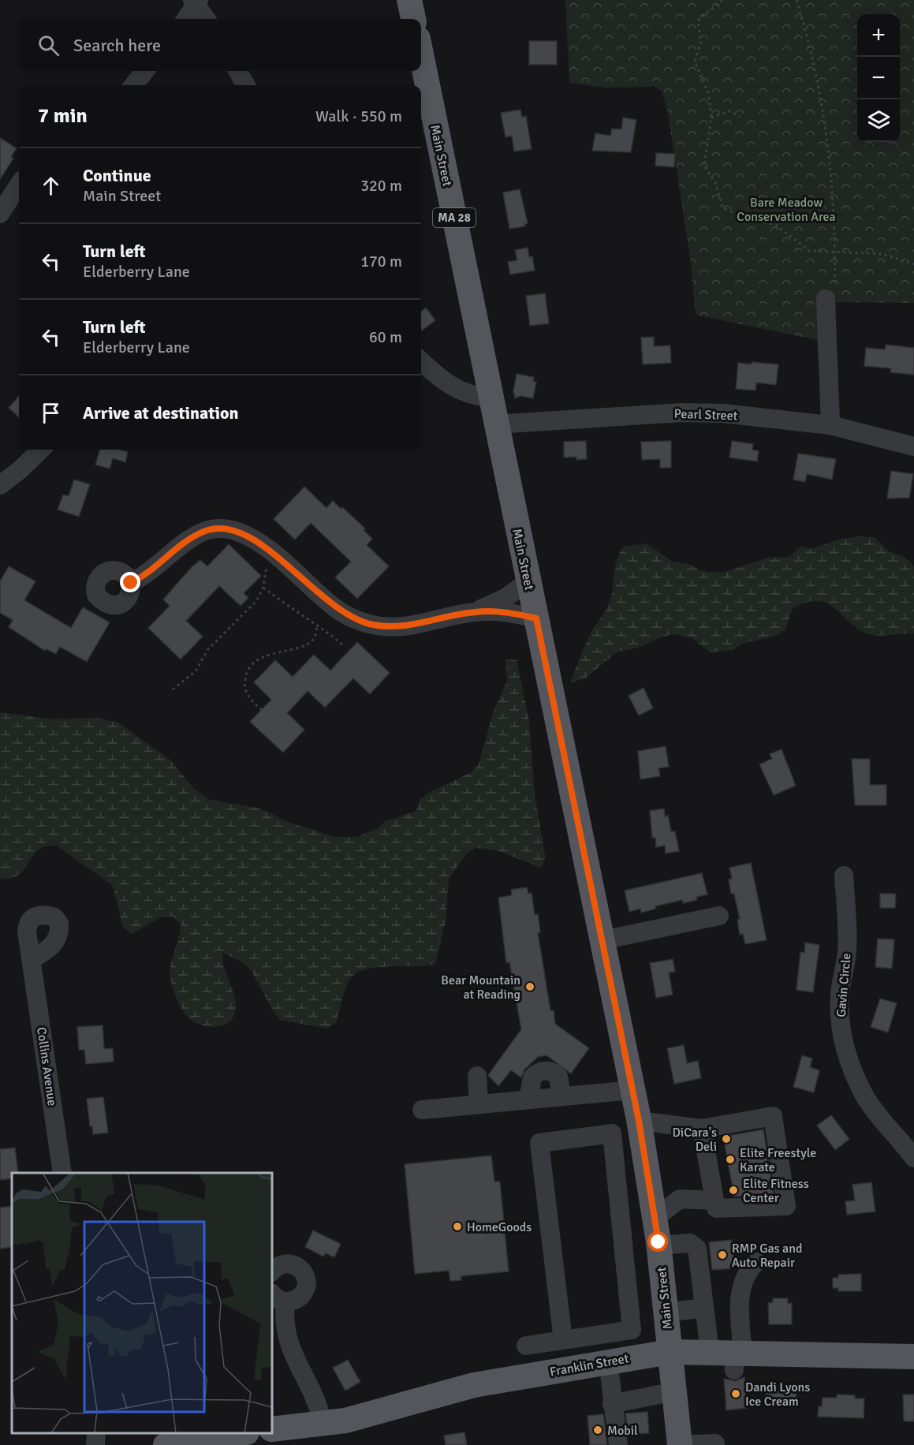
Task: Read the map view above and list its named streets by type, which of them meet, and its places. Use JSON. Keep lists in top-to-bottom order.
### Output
{
  "streets": {
    "main road": ["Main Street", "MA 28", "Franklin Street"],
    "street": ["Pearl Street", "Gavin Circle", "Collins Avenue"]
  },
  "crossings": [
    ["Main Street", "Pearl Street"],
    ["Main Street", "Franklin Street"]
  ],
  "parks": ["Bare Meadow Conservation Area"],
  "places": [
    "Bear Mountain at Reading",
    "DiCara's Deli",
    "Elite Freestyle Karate",
    "Elite Fitness Center",
    "HomeGoods",
    "RMP Gas and Auto Repair",
    "Dandi Lyons Ice Cream",
    "Mobil"
  ],
  "page": {
    "map_buttons": ["+", "−"],
    "search": "Search here",
    "heading": ["7 min", "Walk · 550 m"],
    "list": [
      ["Continue", "Main Street", "320 m"],
      ["Turn left", "Elderberry Lane", "170 m"],
      ["Turn left", "Elderberry Lane", "60 m"],
      "Arrive at destination"
    ]
  }
}
